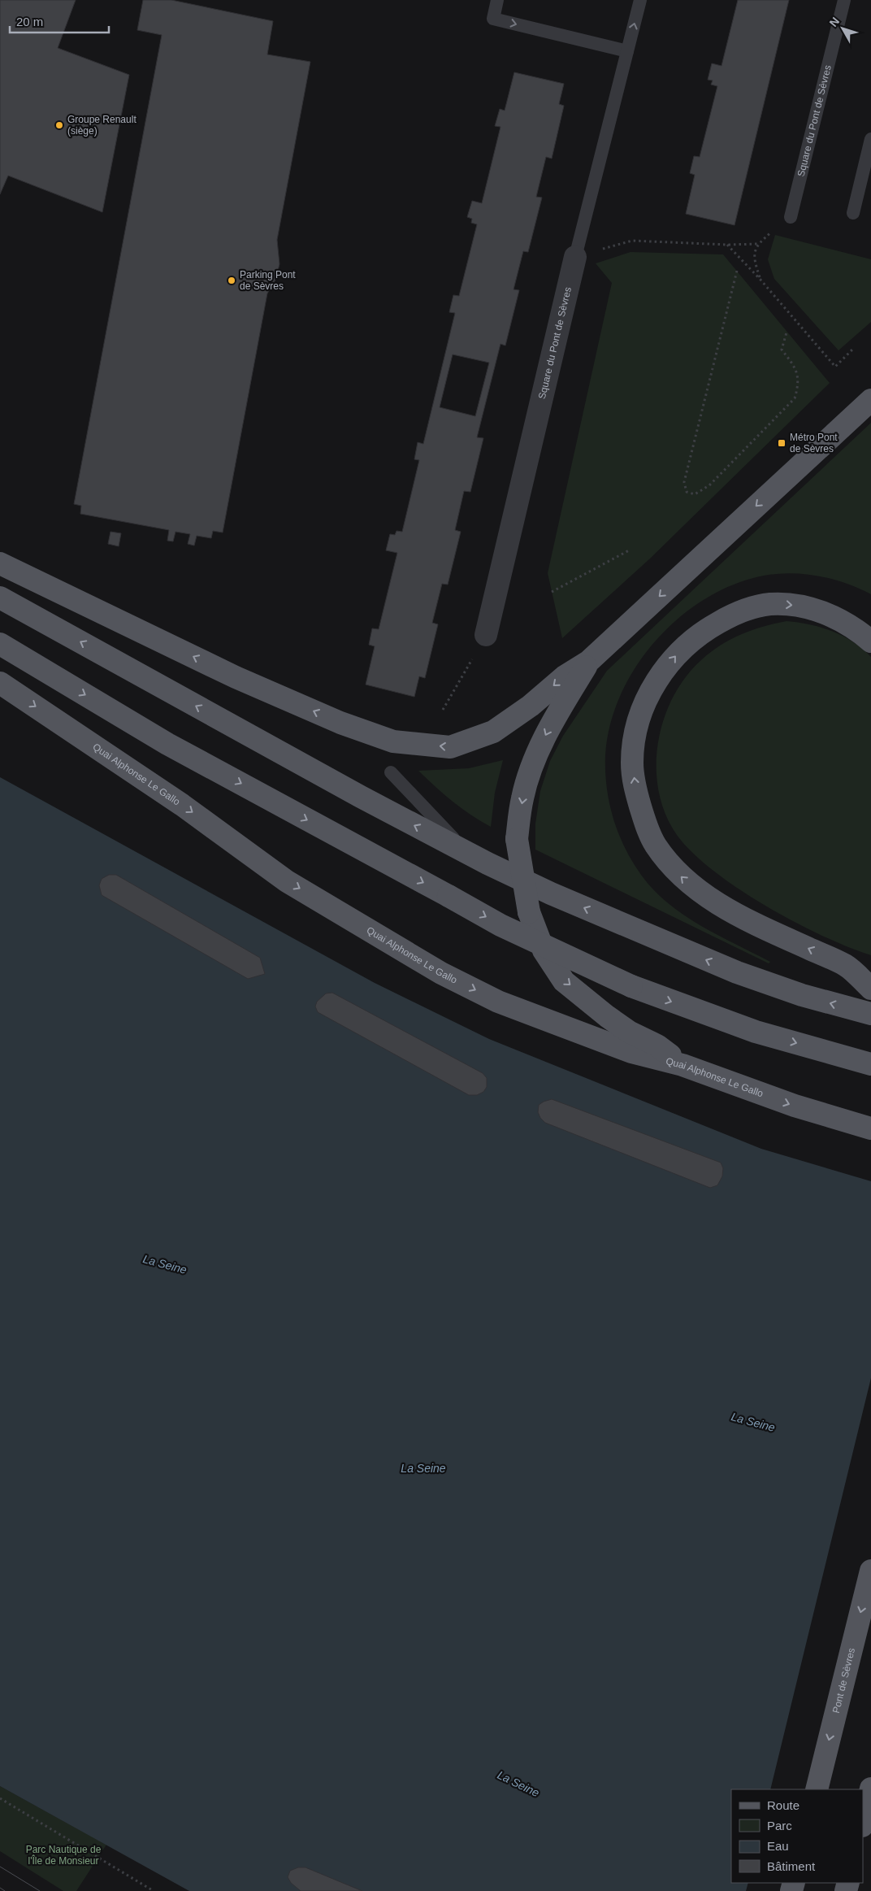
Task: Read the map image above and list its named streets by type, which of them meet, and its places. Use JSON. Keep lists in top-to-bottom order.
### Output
{
  "streets": {
    "main road": ["Quai Alphonse Le Gallo", "Pont de Sèvres"],
    "street": ["Square du Pont de Sèvres"]
  },
  "one_way": ["Pont de Sèvres"],
  "water": ["La Seine"],
  "parks": ["Parc Nautique de l'Île de Monsieur"],
  "places": {
    "other": ["Groupe Renault (siège)", "Parking Pont de Sèvres"],
    "transit": ["Métro Pont de Sèvres"]
  },
  "legend": [
    "Route",
    "Parc",
    "Eau",
    "Bâtiment"
  ],
  "scale_bar": "20 m",
  "north": "top left"
}
